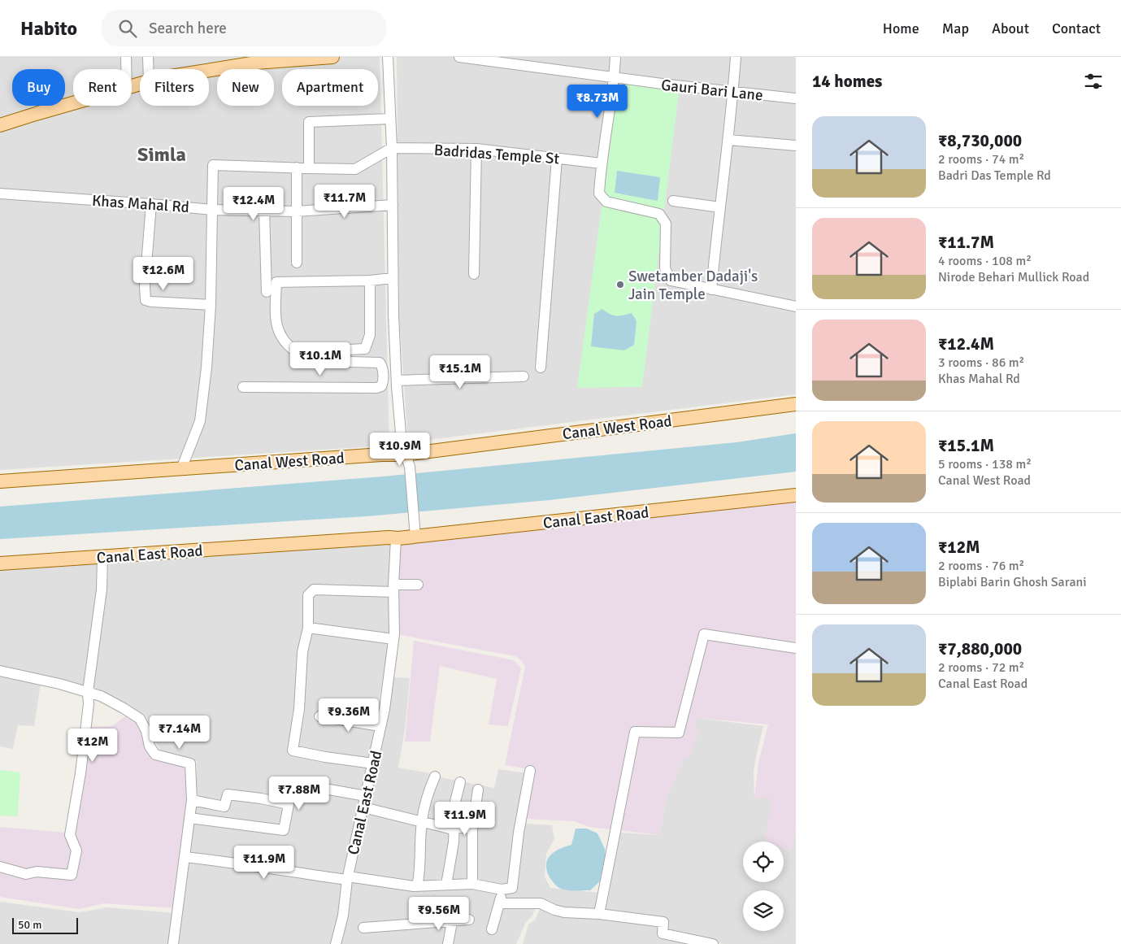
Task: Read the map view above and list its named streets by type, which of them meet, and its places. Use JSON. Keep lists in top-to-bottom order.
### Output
{
  "streets": {
    "main road": ["Canal West Road", "Canal East Road"],
    "street": ["Gauri Bari Lane", "Badridas Temple St", "Khas Mahal Rd"]
  },
  "districts": ["Simla"],
  "places": ["Swetamber Dadaji's Jain Temple"],
  "scale_bar": "50 m",
  "page": {
    "header": "Habito",
    "search": "Search here",
    "nav": [
      "Home",
      "Map",
      "About",
      "Contact"
    ],
    "heading": "14 homes",
    "chip": [
      "Buy",
      "Rent",
      "Filters",
      "New",
      "Apartment"
    ],
    "price": [
      "₹8.73M",
      "₹11.7M",
      "₹12.4M",
      "₹12.6M",
      "₹10.1M",
      "₹15.1M",
      "₹10.9M",
      "₹9.36M",
      "₹7.14M",
      "₹12M",
      "₹7.88M",
      "₹11.9M",
      "₹11.9M",
      "₹9.56M"
    ],
    "list": [
      {
        "name": "₹8,730,000",
        "note": "2 rooms · 74 m² · Badri Das Temple Rd"
      },
      {
        "name": "₹11.7M",
        "note": "4 rooms · 108 m² · Nirode Behari Mullick Road"
      },
      {
        "name": "₹12.4M",
        "note": "3 rooms · 86 m² · Khas Mahal Rd"
      },
      {
        "name": "₹15.1M",
        "note": "5 rooms · 138 m² · Canal West Road"
      },
      {
        "name": "₹12M",
        "note": "2 rooms · 76 m² · Biplabi Barin Ghosh Sarani"
      },
      {
        "name": "₹7,880,000",
        "note": "2 rooms · 72 m² · Canal East Road"
      }
    ],
    "scale": "50 m"
  }
}
